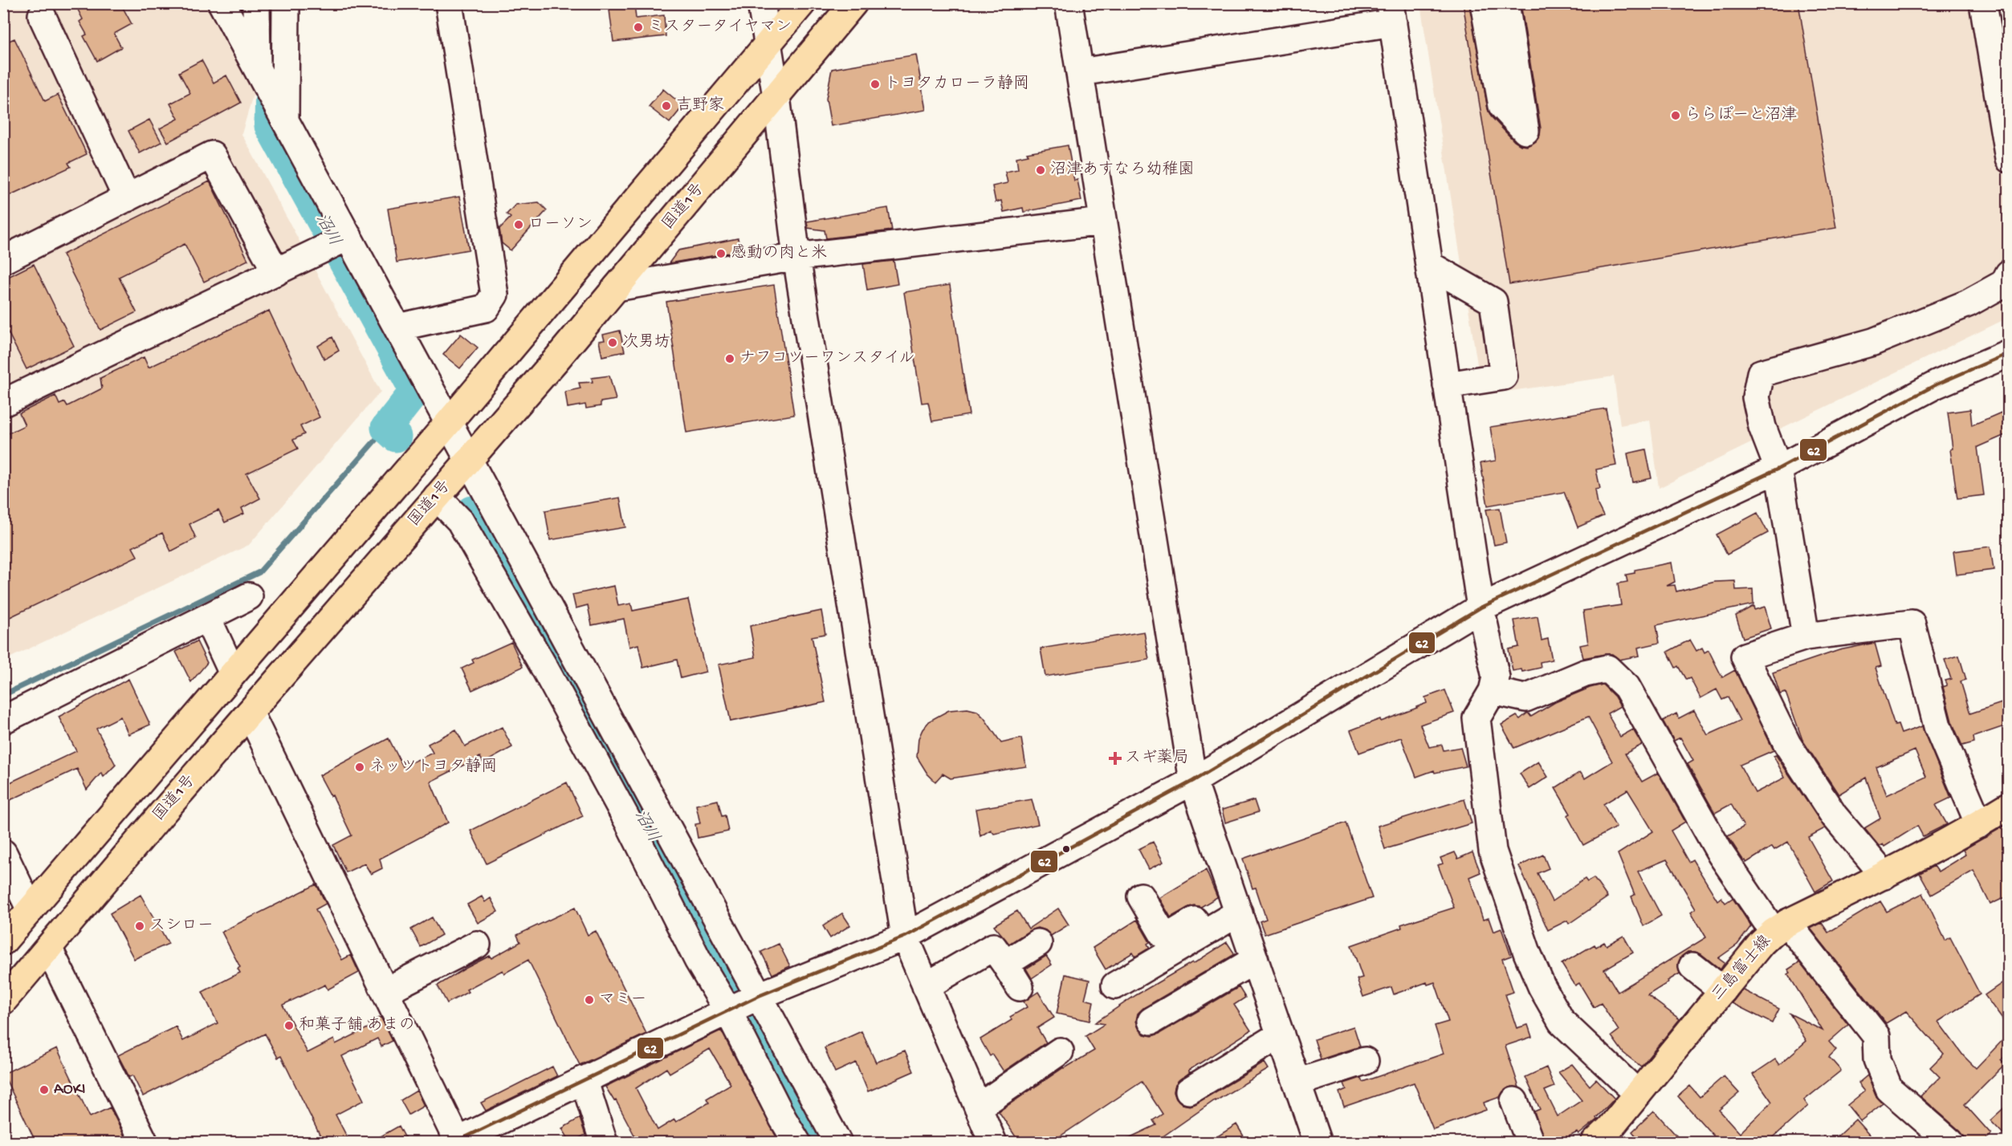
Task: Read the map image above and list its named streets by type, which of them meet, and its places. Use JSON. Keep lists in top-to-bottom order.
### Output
{
  "streets": {
    "main road": ["国道1号", "三島富士線"]
  },
  "water": ["沼川"],
  "places": {
    "other": [
      "ミスタータイヤマン",
      "トヨタカローラ静岡",
      "吉野家",
      "ららぽーと沼津",
      "沼津あすなろ幼稚園",
      "ローソン",
      "感動の肉と米",
      "次男坊",
      "ナフコツーワンスタイル",
      "ネッツトヨタ静岡",
      "スシロー",
      "マミー",
      "和菓子舗 あまの",
      "AOKI"
    ],
    "health": ["スギ薬局"]
  },
  "lines": ["transit line 62"]
}
